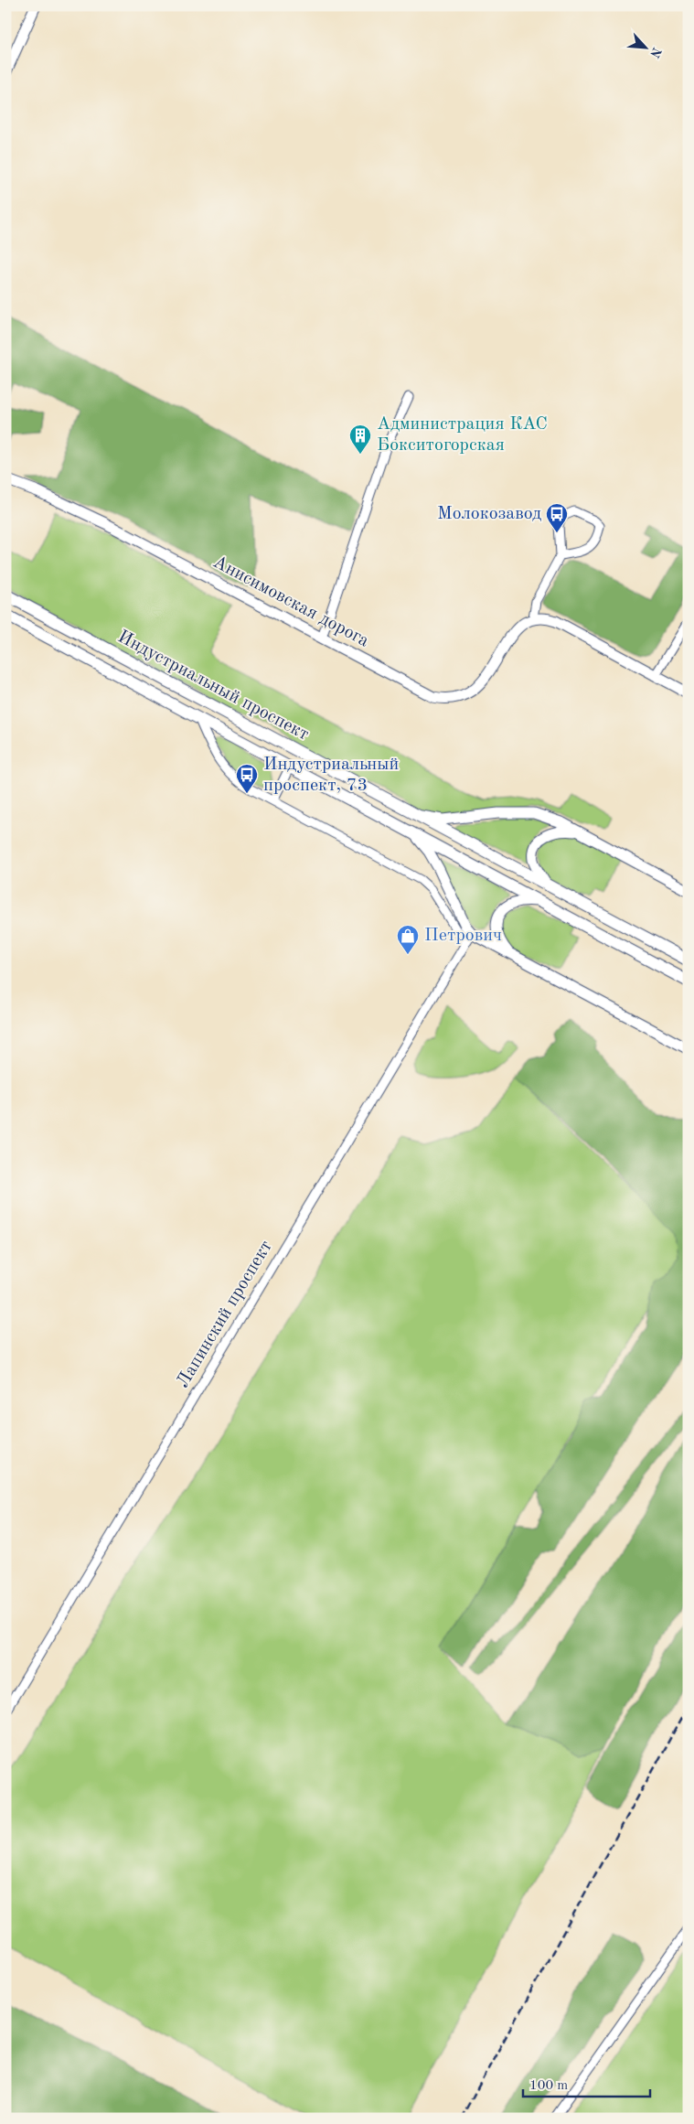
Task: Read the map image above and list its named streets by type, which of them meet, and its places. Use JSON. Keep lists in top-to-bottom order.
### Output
{
  "streets": {
    "main road": ["Индустриальный проспект"],
    "street": ["Анисимовская дорога", "Лапинский проспект"]
  },
  "places": {
    "building": ["Администрация КАС Бокситогорская"],
    "bus stop": ["Молокозавод", "Индустриальный проспект, 73"],
    "shop": ["Петрович"]
  },
  "scale_bar": "100 m",
  "north": "bottom right"
}
